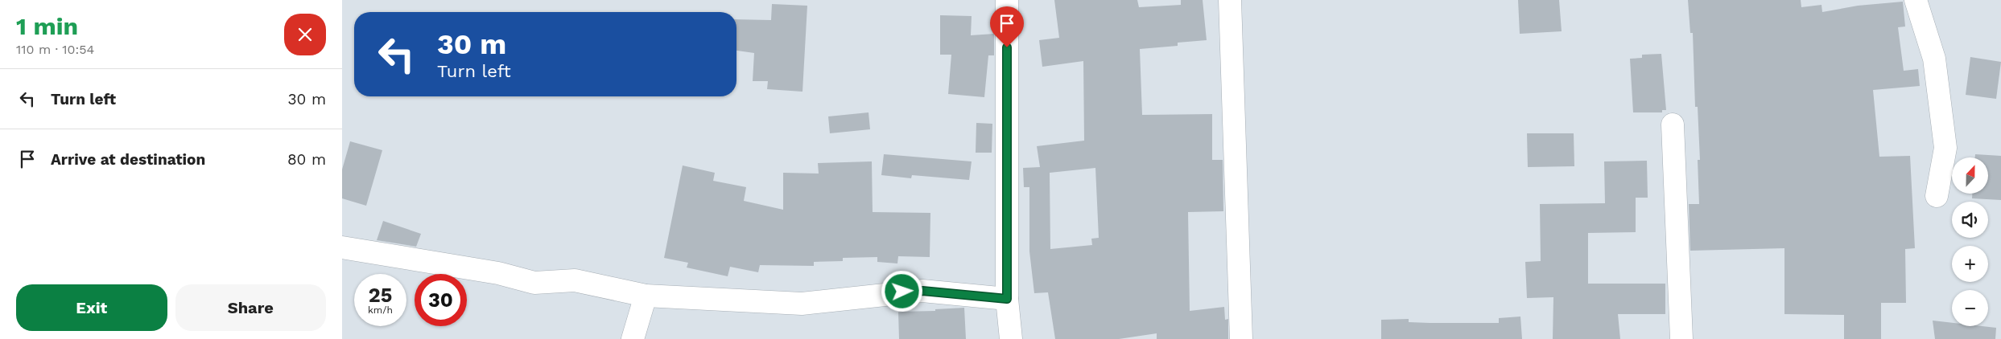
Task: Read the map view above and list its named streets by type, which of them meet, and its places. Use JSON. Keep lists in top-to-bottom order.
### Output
{
  "north": "top",
  "page": {
    "heading": ["1 min", "110 m · 10:54"],
    "turn": ["30 m", "Turn left"],
    "list": [
      {
        "name": "Turn left",
        "value": "30 m"
      },
      {
        "name": "Arrive at destination",
        "value": "80 m"
      }
    ],
    "map_buttons": ["+", "−"],
    "speed": "25 km/h",
    "limit": "30",
    "buttons": ["Exit", "Share"]
  }
}
